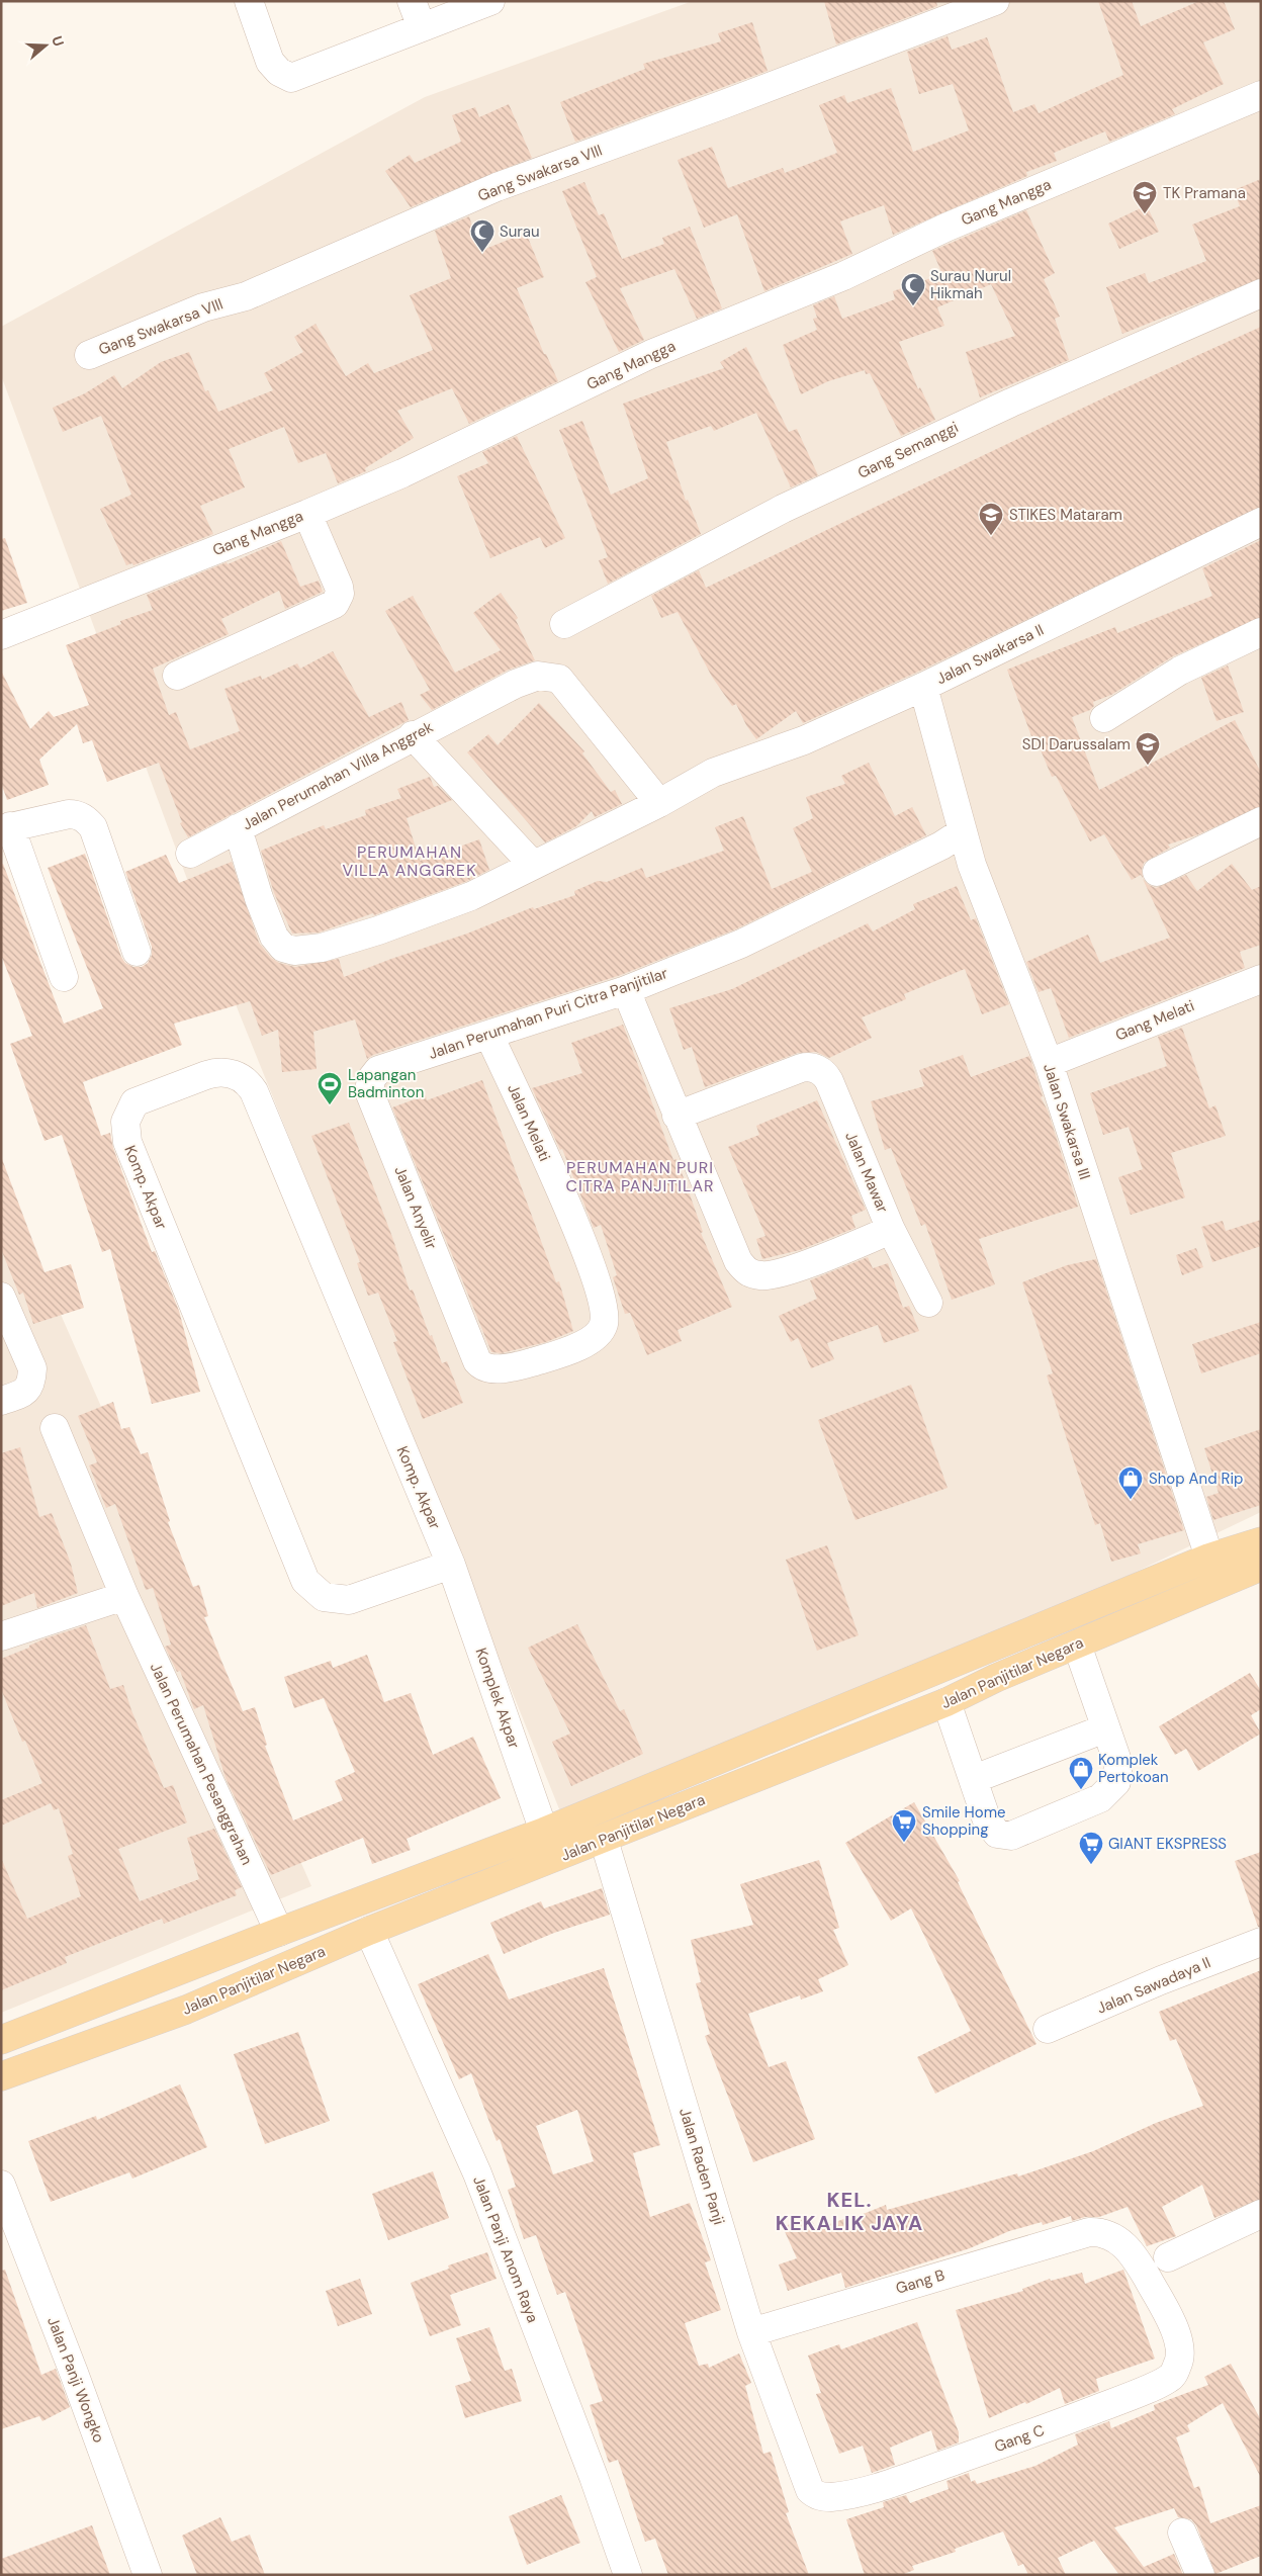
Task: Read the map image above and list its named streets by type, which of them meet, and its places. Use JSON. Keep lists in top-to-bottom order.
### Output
{
  "streets": {
    "main road": ["Jalan Panjitilar Negara"],
    "street": [
      "Gang Swakarsa VIII",
      "Gang Mangga",
      "Gang Semanggi",
      "Jalan Swakarsa II",
      "Jalan Perumahan Villa Anggrek",
      "Jalan Perumahan Puri Citra Panjitilar",
      "Gang Melati",
      "Jalan Swakarsa III",
      "Jalan Melati",
      "Jalan Mawar",
      "Komp. Akpar",
      "Jalan Anyelir",
      "Komplek Akpar",
      "Jalan Perumahan Pesanggrahan",
      "Jalan Sawadaya II",
      "Jalan Raden Panji",
      "Jalan Panji Anom Raya",
      "Gang B",
      "Jalan Panji Wongko",
      "Gang C"
    ]
  },
  "crossings": [
    ["Jalan Swakarsa II", "Jalan Perumahan Villa Anggrek"],
    ["Jalan Swakarsa II", "Jalan Swakarsa III"],
    ["Jalan Perumahan Puri Citra Panjitilar", "Jalan Swakarsa III"],
    ["Jalan Perumahan Puri Citra Panjitilar", "Jalan Melati"],
    ["Jalan Perumahan Puri Citra Panjitilar", "Jalan Mawar"],
    ["Jalan Perumahan Puri Citra Panjitilar", "Jalan Anyelir"],
    ["Gang Melati", "Jalan Swakarsa III"],
    ["Jalan Melati", "Jalan Anyelir"],
    ["Komp. Akpar", "Komplek Akpar"],
    ["Jalan Panjitilar Negara", "Jalan Raden Panji"],
    ["Jalan Panjitilar Negara", "Jalan Panji Anom Raya"],
    ["Jalan Raden Panji", "Gang B"],
    ["Jalan Raden Panji", "Gang C"],
    ["Gang B", "Gang C"]
  ],
  "districts": ["PERUMAHAN VILLA ANGGREK", "PERUMAHAN PURI CITRA PANJITILAR", "KEL. KEKALIK JAYA"],
  "places": {
    "school or university": ["TK Pramana", "STIKES Mataram", "SDI Darussalam"],
    "mosque": ["Surau", "Surau Nurul Hikmah"],
    "sports": ["Lapangan Badminton"],
    "shop": ["Shop And Rip", "Komplek Pertokoan"],
    "supermarket": ["Smile Home Shopping", "GIANT EKSPRESS"]
  },
  "north": "right"
}
